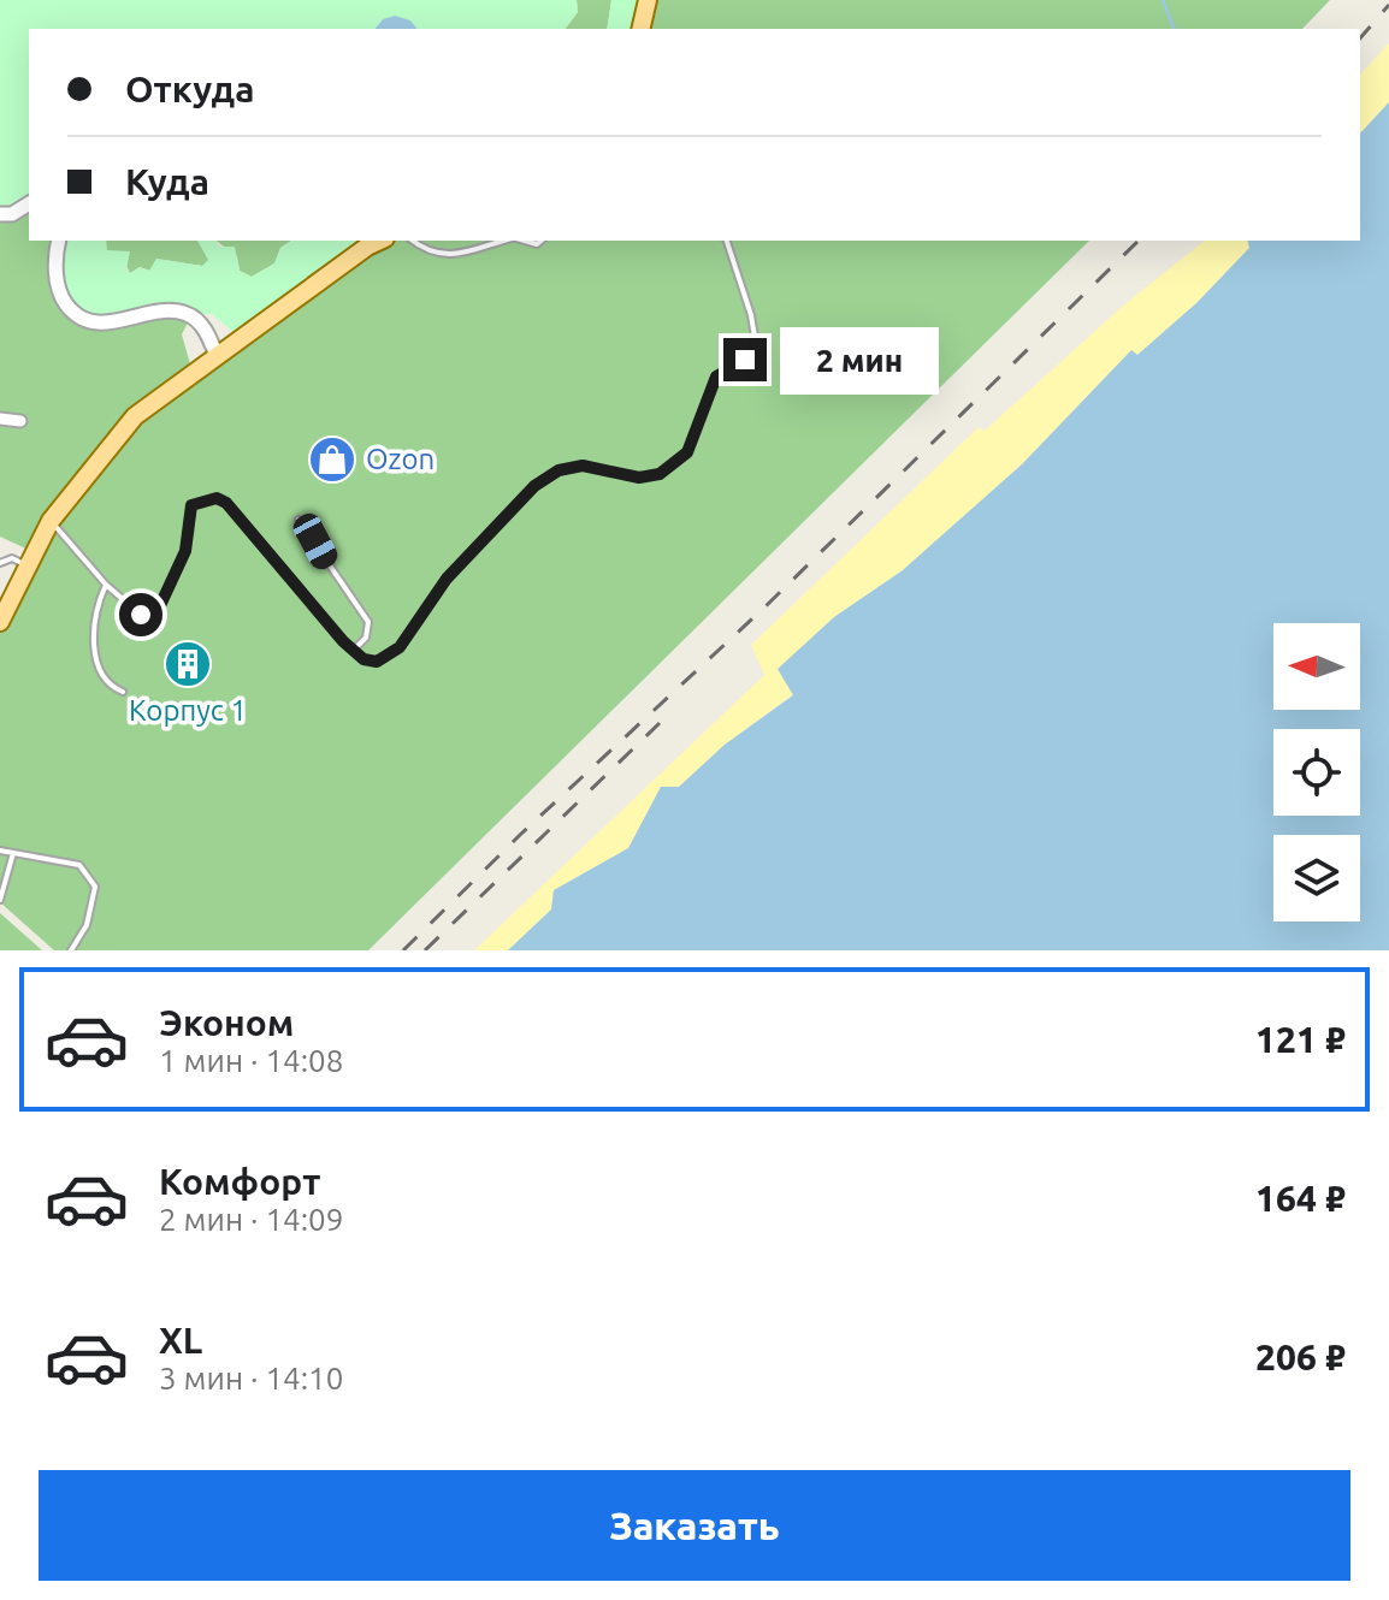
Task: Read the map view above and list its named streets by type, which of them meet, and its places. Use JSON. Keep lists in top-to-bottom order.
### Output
{
  "places": {
    "shop": ["Ozon"],
    "building": ["Корпус 1"]
  },
  "north": "left",
  "page": {
    "banner": ["Откуда", "Куда"],
    "bubble": "2 мин",
    "list": [
      {
        "name": "Эконом",
        "note": "1 мин · 14:08",
        "value": "121 ₽"
      },
      {
        "name": "Комфорт",
        "note": "2 мин · 14:09",
        "value": "164 ₽"
      },
      {
        "name": "XL",
        "note": "3 мин · 14:10",
        "value": "206 ₽"
      }
    ],
    "buttons": "Заказать"
  }
}
